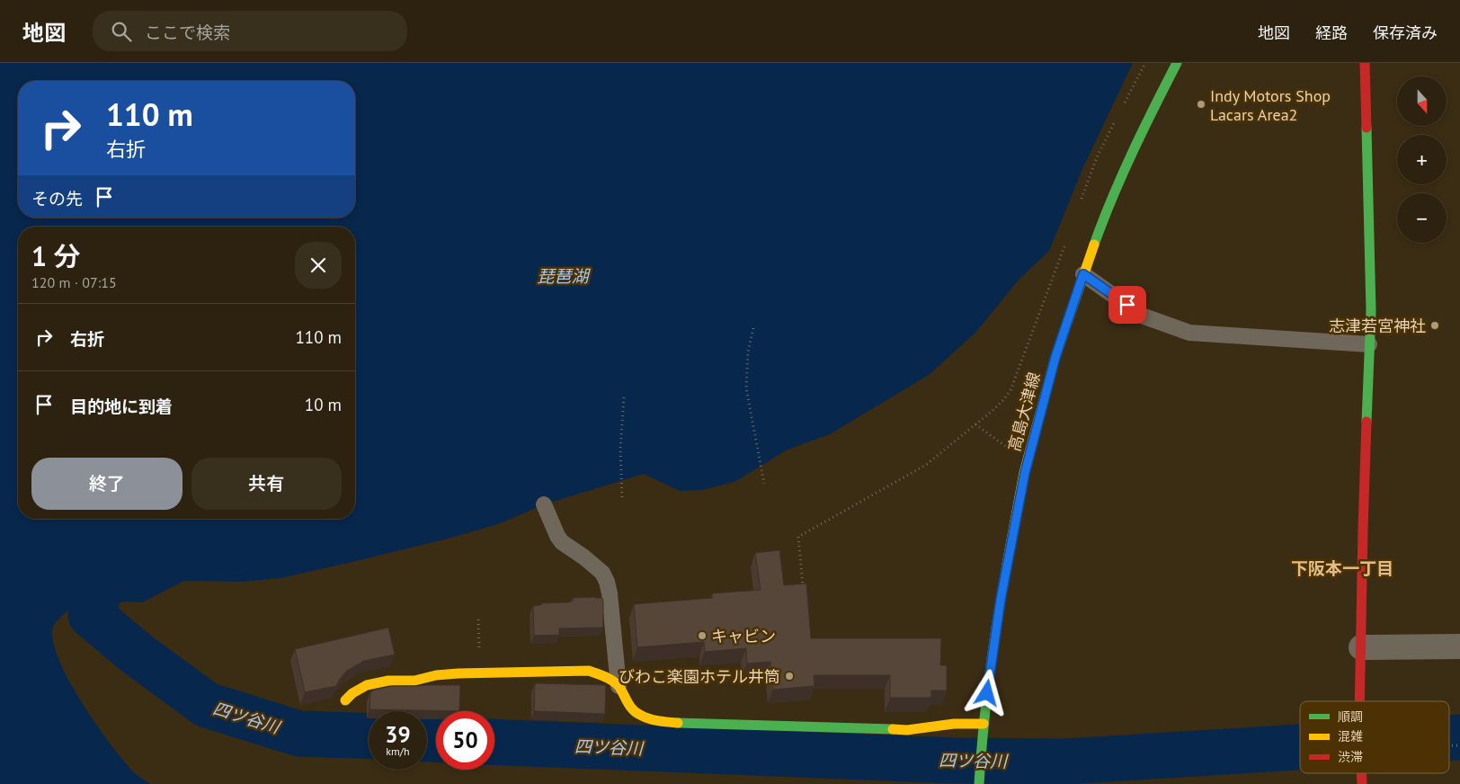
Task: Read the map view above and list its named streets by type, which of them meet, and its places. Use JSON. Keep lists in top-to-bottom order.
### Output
{
  "streets": {
    "street": ["高島大津線"]
  },
  "districts": ["下阪本一丁目"],
  "water": ["琵琶湖", "四ツ谷川"],
  "places": [
    "Indy Motors Shop Lacars Area2",
    "志津若宮神社",
    "キャビン",
    "びわこ楽園ホテル井筒"
  ],
  "legend": ["順調", "混雑", "渋滞"],
  "north": "bottom",
  "page": {
    "header": "地図",
    "search": "ここで検索",
    "nav": ["地図", "経路", "保存済み"],
    "map_buttons": ["+", "−"],
    "turn": ["110 m", "右折"],
    "then": "その先",
    "heading": ["1 分", "120 m · 07:15"],
    "list": [
      {
        "name": "右折",
        "value": "110 m"
      },
      {
        "name": "目的地に到着",
        "value": "10 m"
      }
    ],
    "buttons": ["終了", "共有"],
    "speed": "39 km/h",
    "limit": "50"
  }
}
